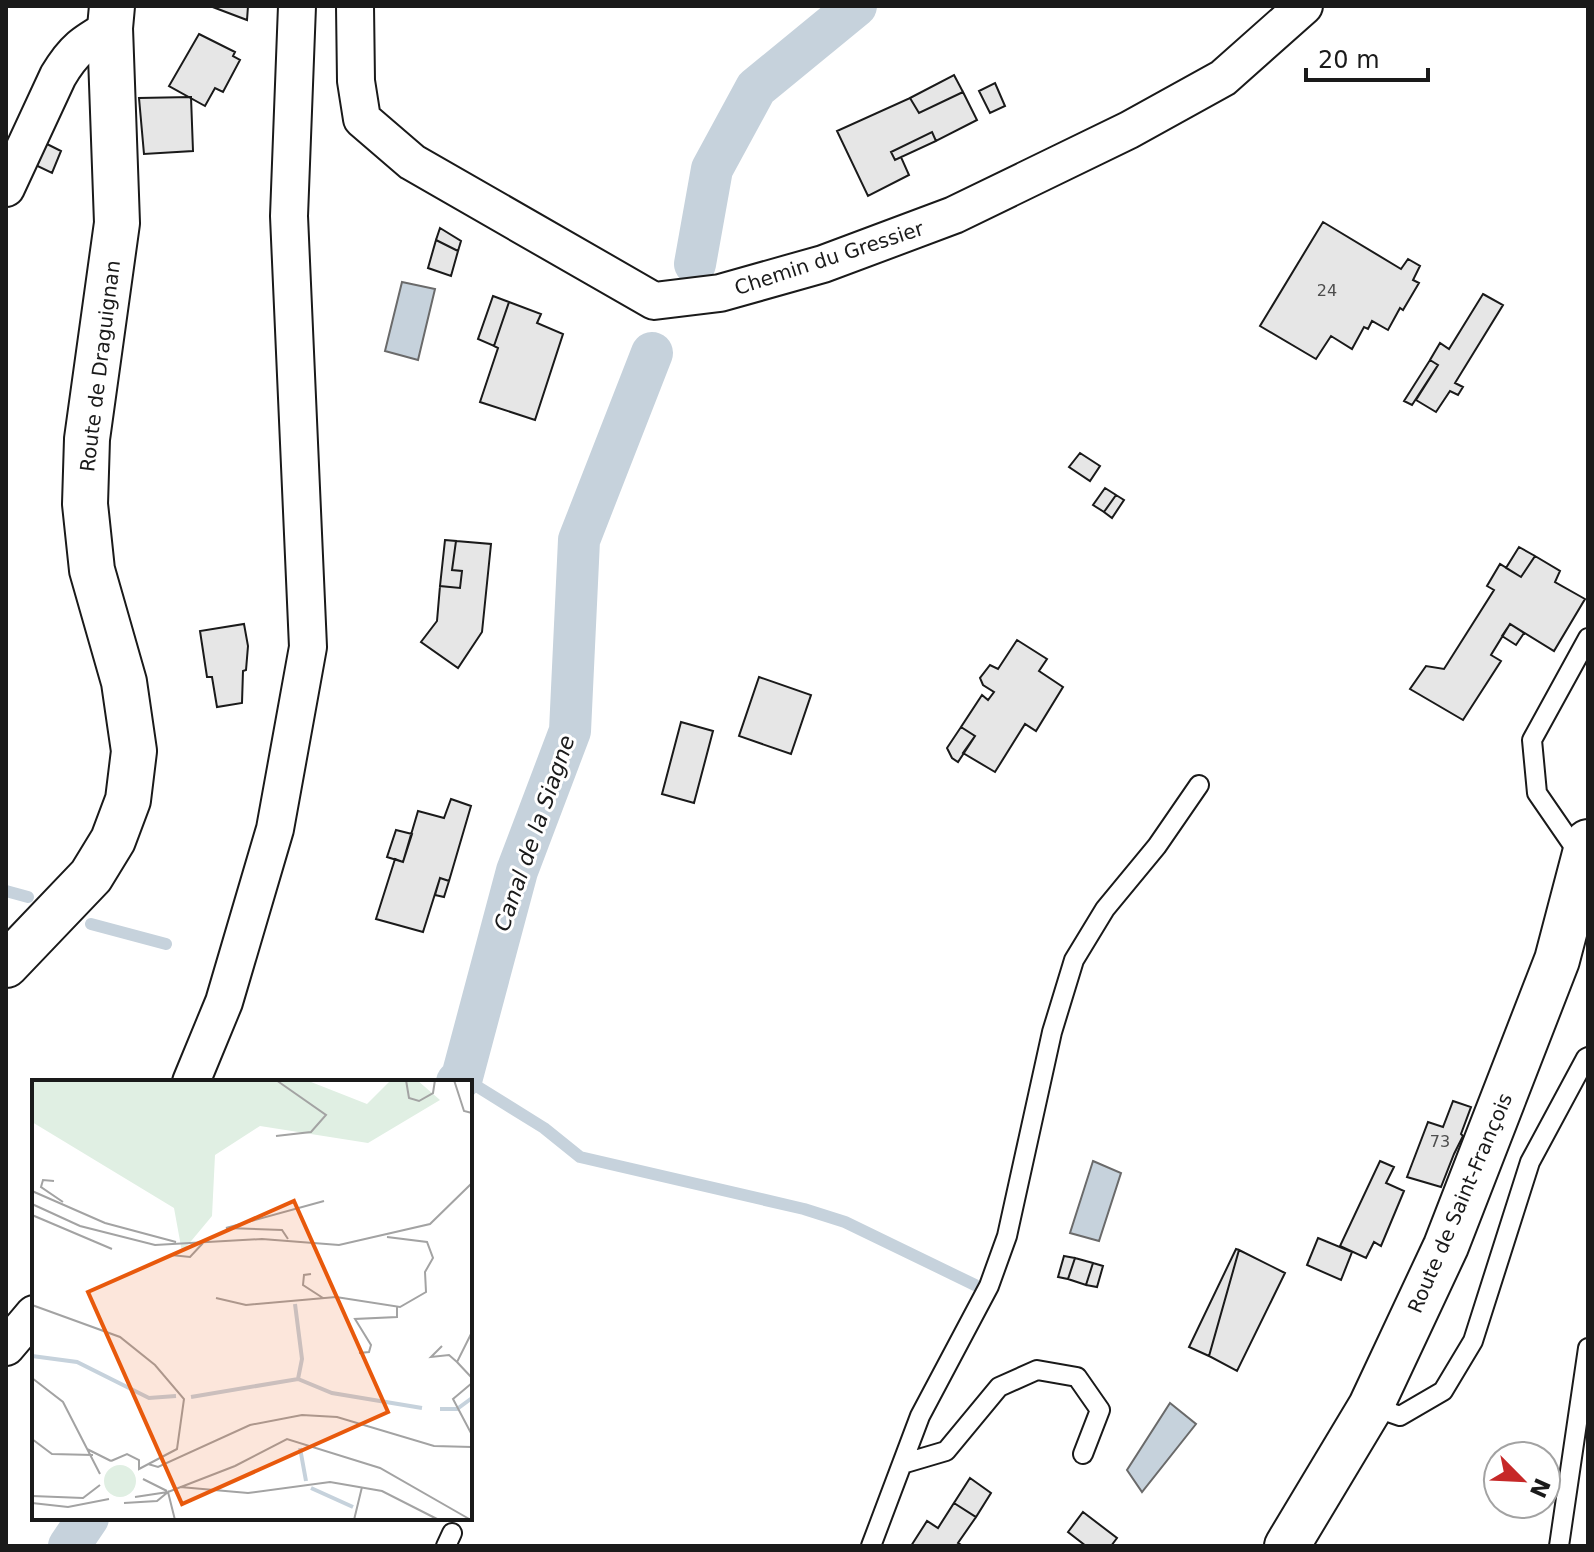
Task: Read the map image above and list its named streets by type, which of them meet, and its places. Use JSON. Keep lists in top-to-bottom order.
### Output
{
  "streets": {
    "main road": ["Route de Draguignan", "Route de Saint-François"],
    "street": ["Chemin du Gressier"]
  },
  "water": ["Canal de la Siagne"],
  "house_numbers": ["24", "73"],
  "scale_bar": "20 m",
  "north": "bottom right"
}
